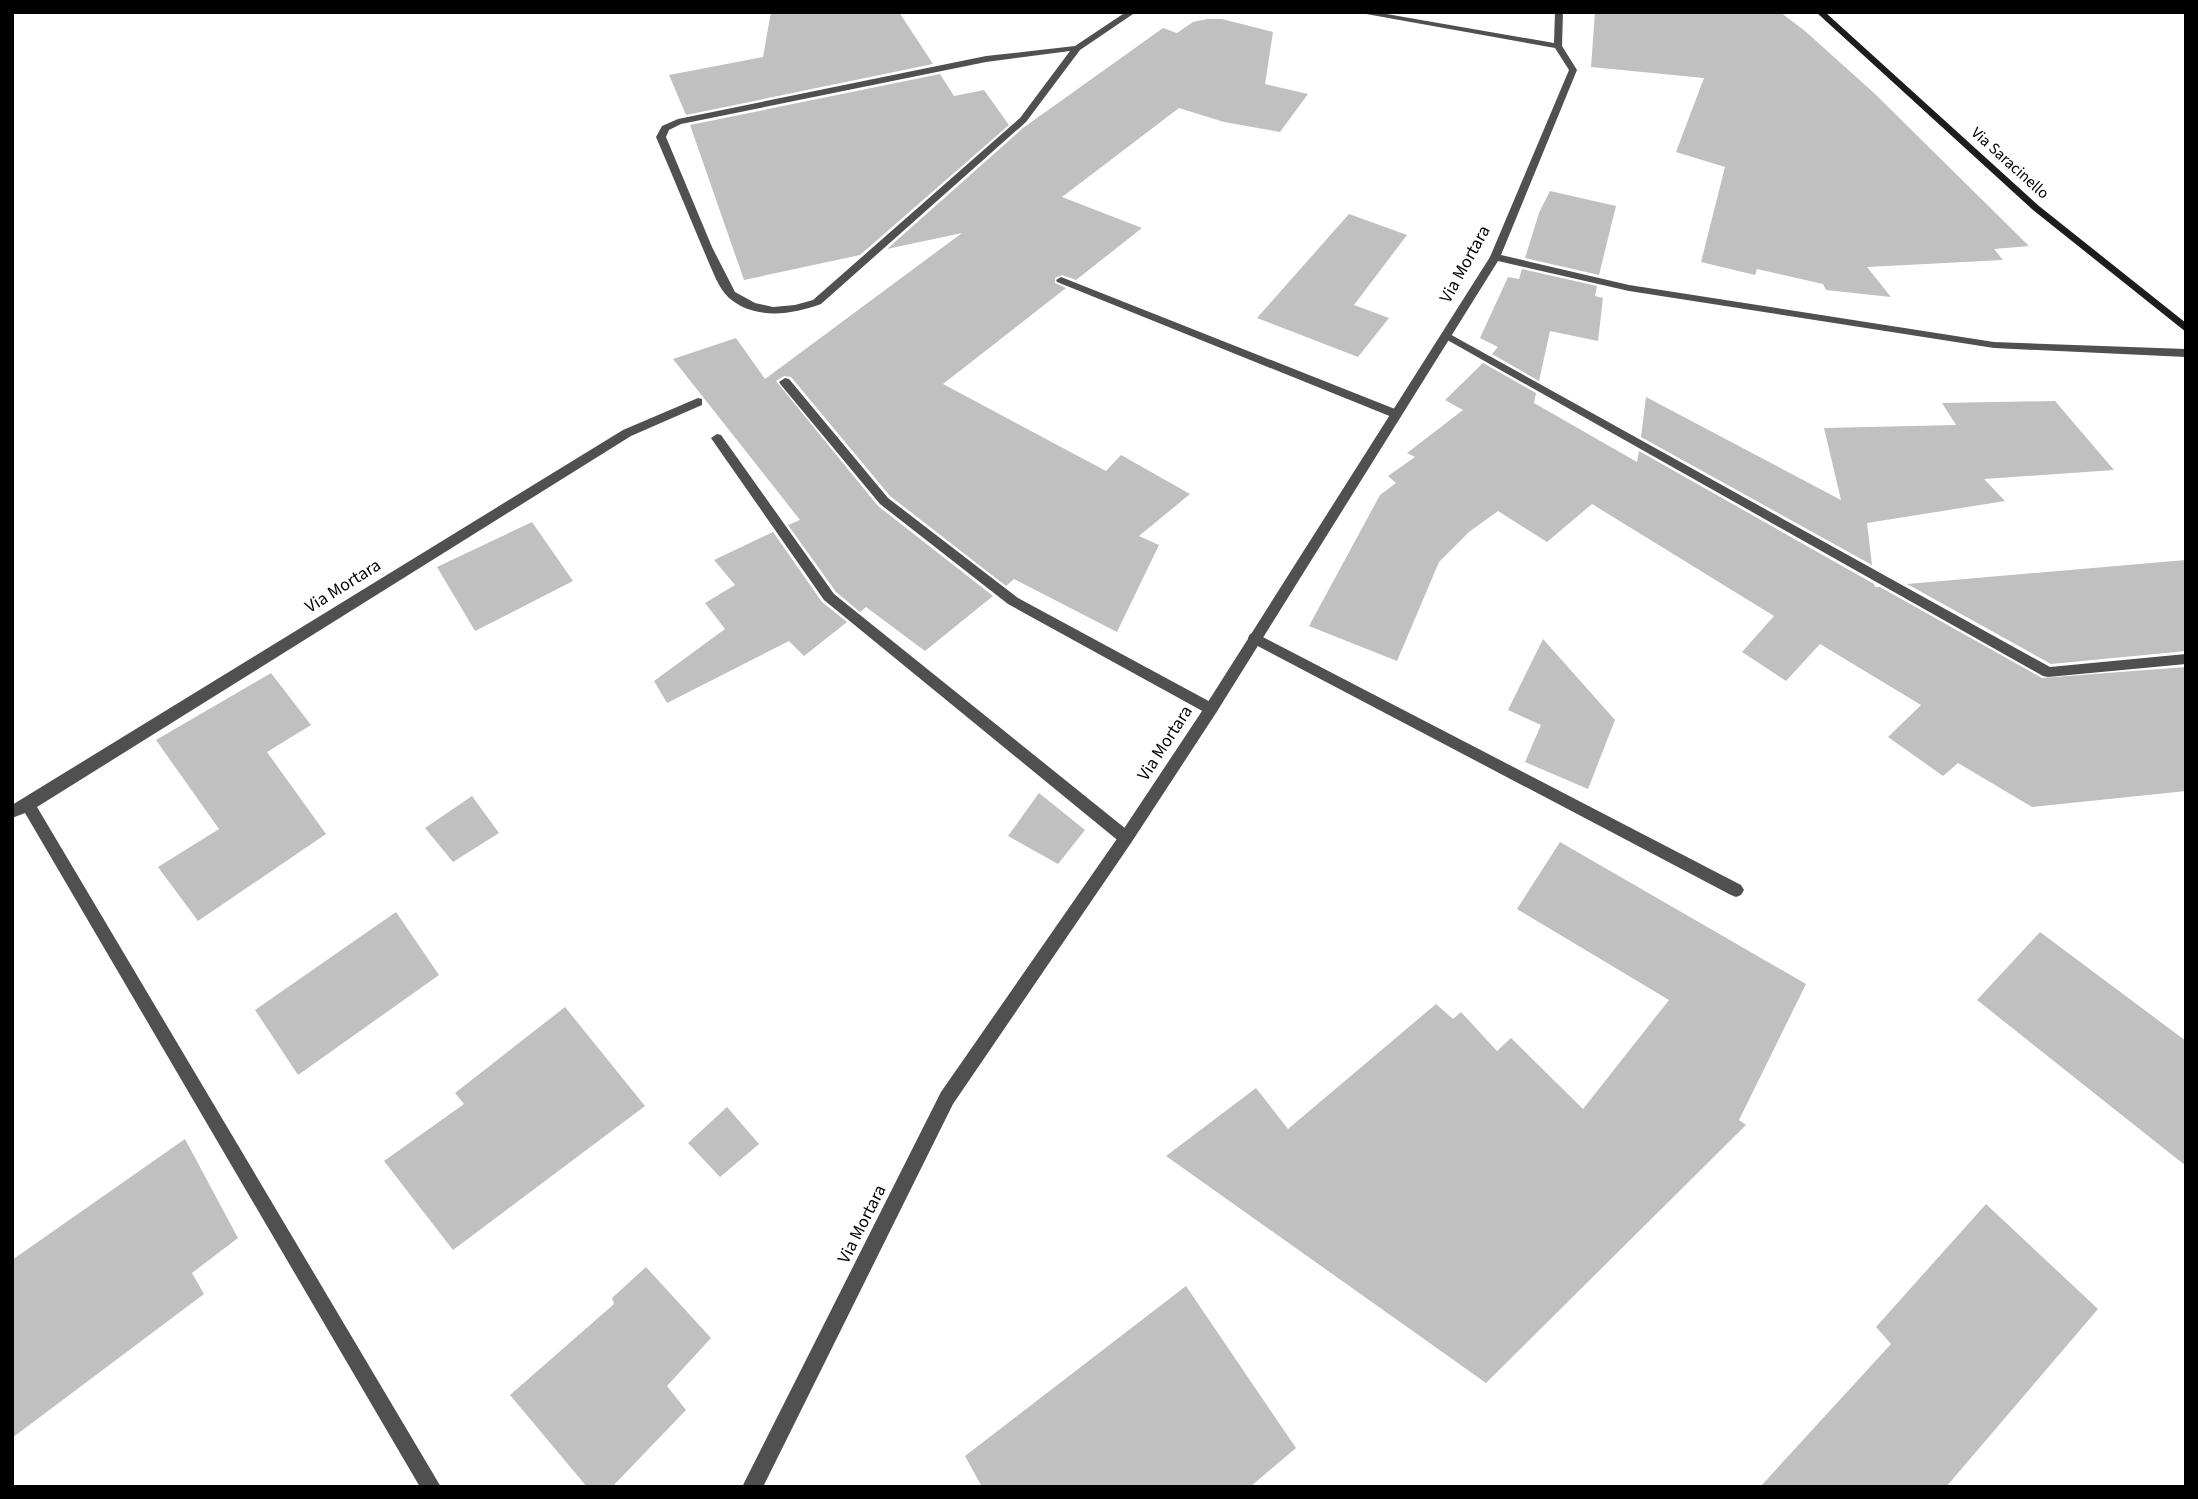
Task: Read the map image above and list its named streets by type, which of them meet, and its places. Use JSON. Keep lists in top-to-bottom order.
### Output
{
  "streets": {
    "main road": ["Via Saracinello"],
    "street": ["Via Mortara"]
  }
}
